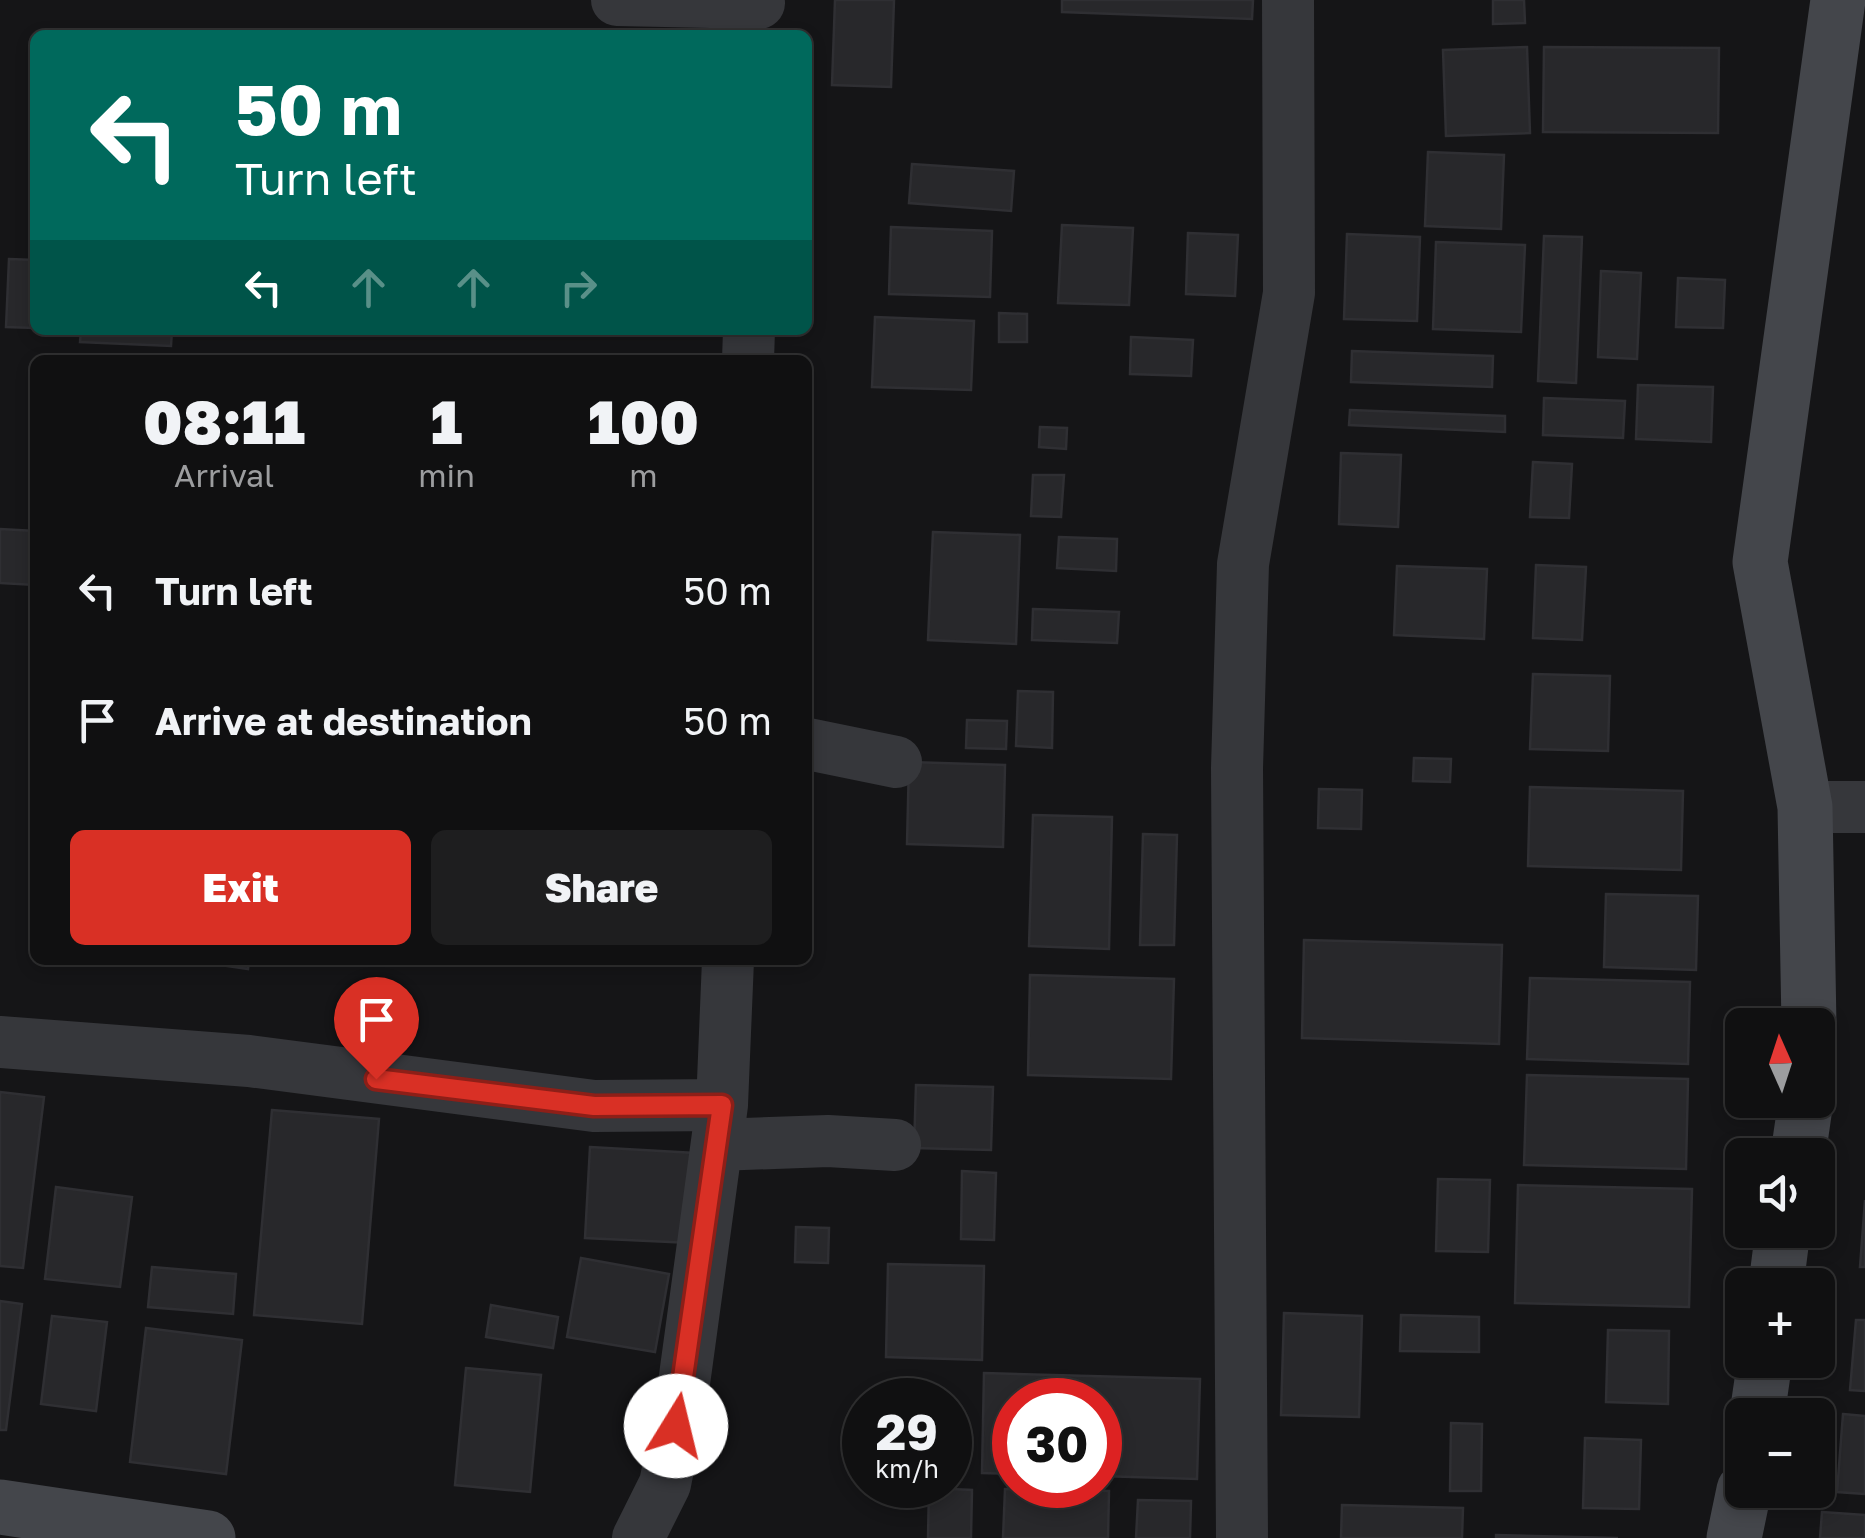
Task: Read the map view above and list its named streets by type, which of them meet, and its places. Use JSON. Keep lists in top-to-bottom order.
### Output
{
  "north": "top",
  "page": {
    "turn": ["50 m", "Turn left"],
    "eta": [
      "08:11",
      "Arrival",
      "1",
      "min",
      "100",
      "m"
    ],
    "list": [
      {
        "name": "Turn left",
        "value": "50 m"
      },
      {
        "name": "Arrive at destination",
        "value": "50 m"
      }
    ],
    "buttons": ["Exit", "Share"],
    "map_buttons": ["+", "−"],
    "speed": "29 km/h",
    "limit": "30"
  }
}
